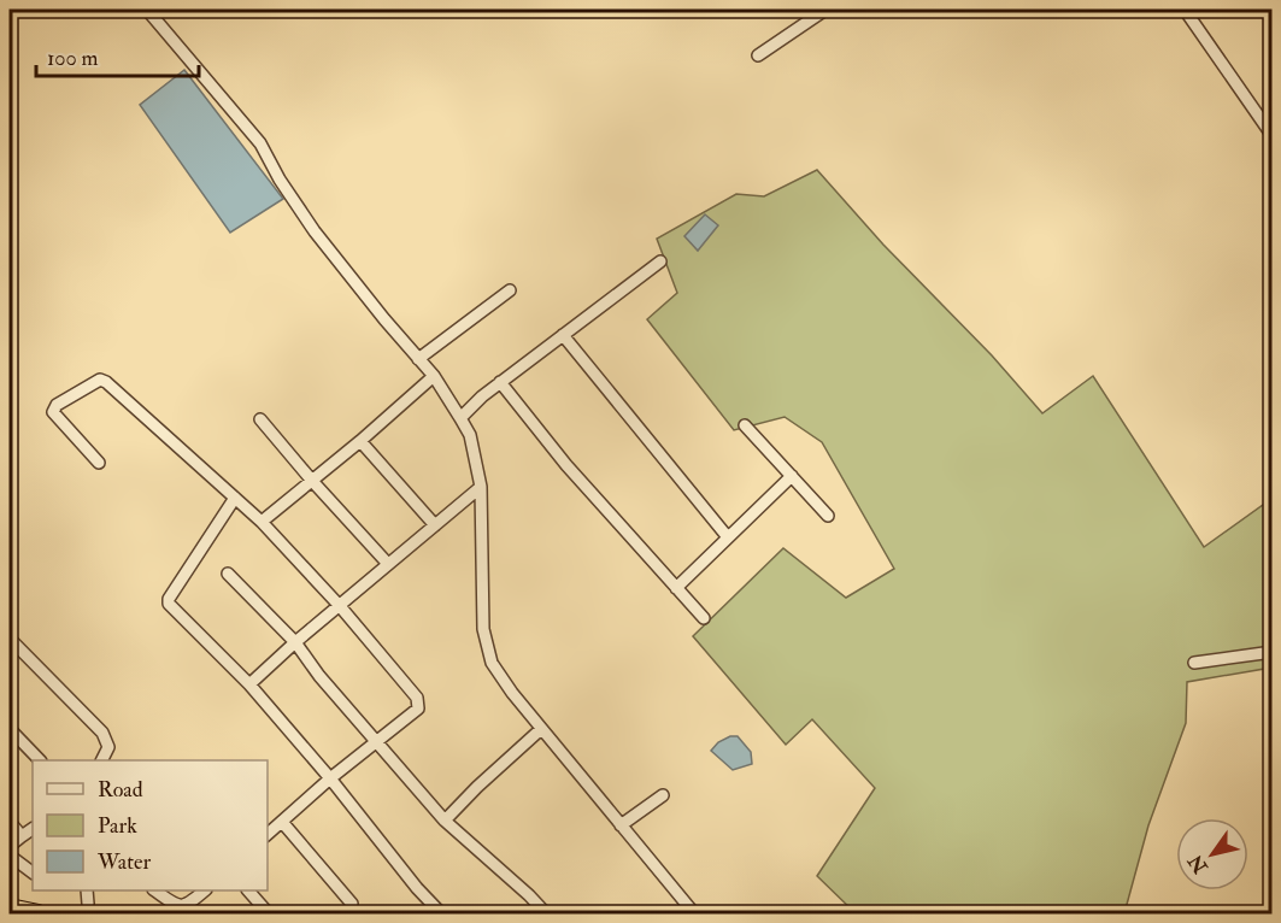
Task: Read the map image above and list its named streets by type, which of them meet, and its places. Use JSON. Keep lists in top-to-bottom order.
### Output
{
  "legend": ["Road", "Park", "Water"],
  "scale_bar": "100 m",
  "north": "bottom left"
}
